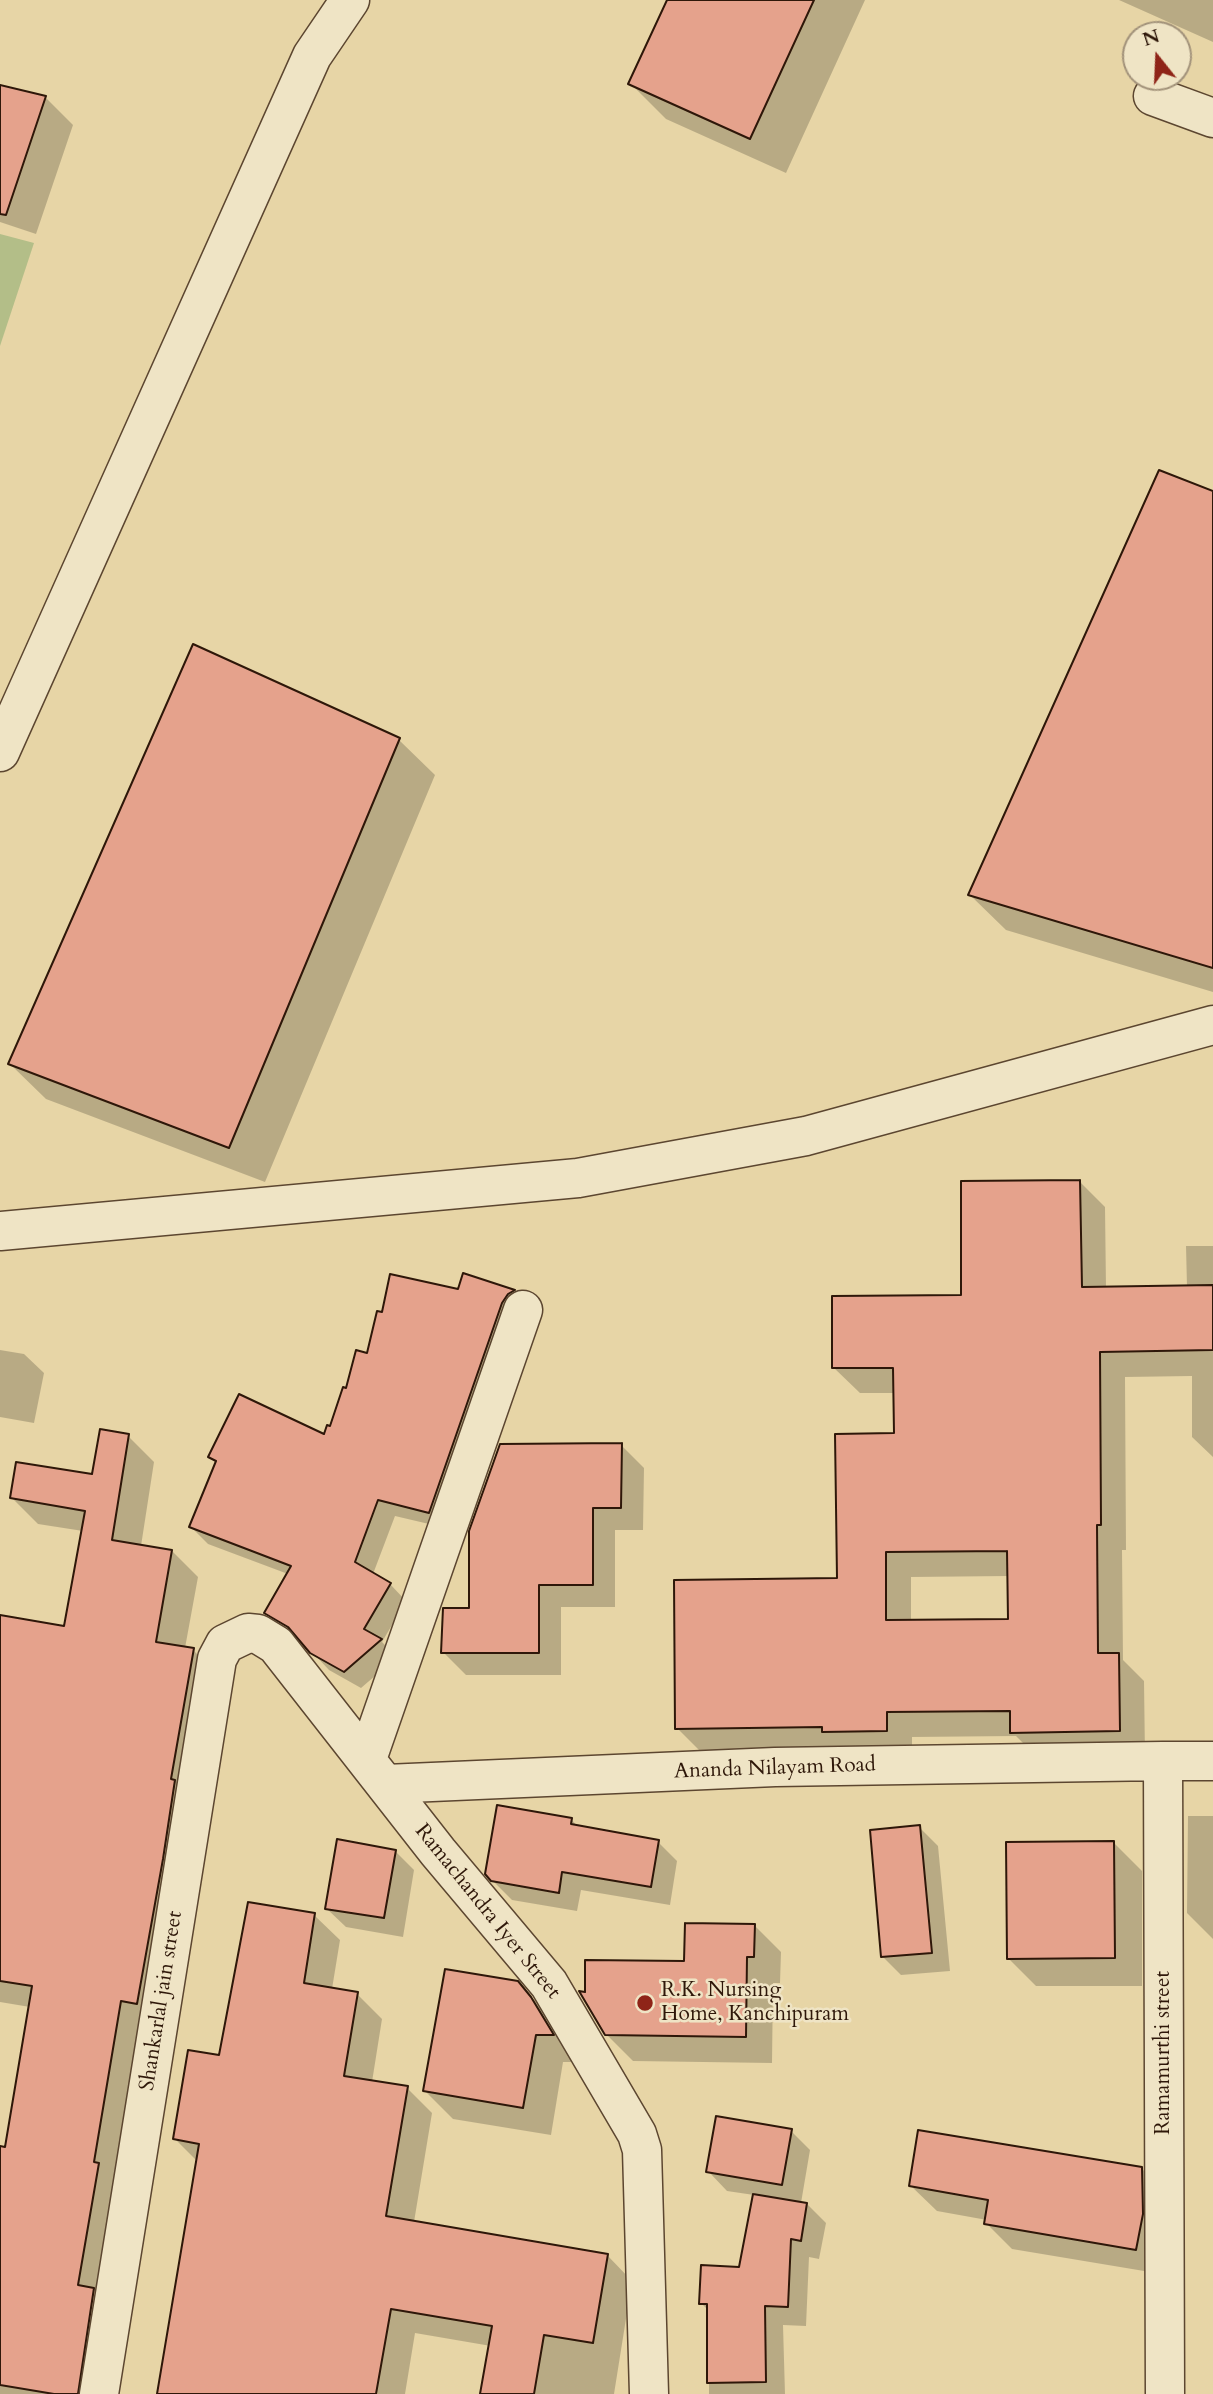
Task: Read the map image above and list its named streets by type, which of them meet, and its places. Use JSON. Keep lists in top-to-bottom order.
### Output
{
  "streets": {
    "street": [
      "Ananda Nilayam Road",
      "Ramachandra Iyer Street",
      "Shankarlal jain street",
      "Ramamurthi street"
    ]
  },
  "crossings": [
    ["Ananda Nilayam Road", "Ramachandra Iyer Street"],
    ["Ananda Nilayam Road", "Ramamurthi street"],
    ["Ramachandra Iyer Street", "Shankarlal jain street"]
  ],
  "places": ["R.K. Nursing Home, Kanchipuram"],
  "north": "top"
}
